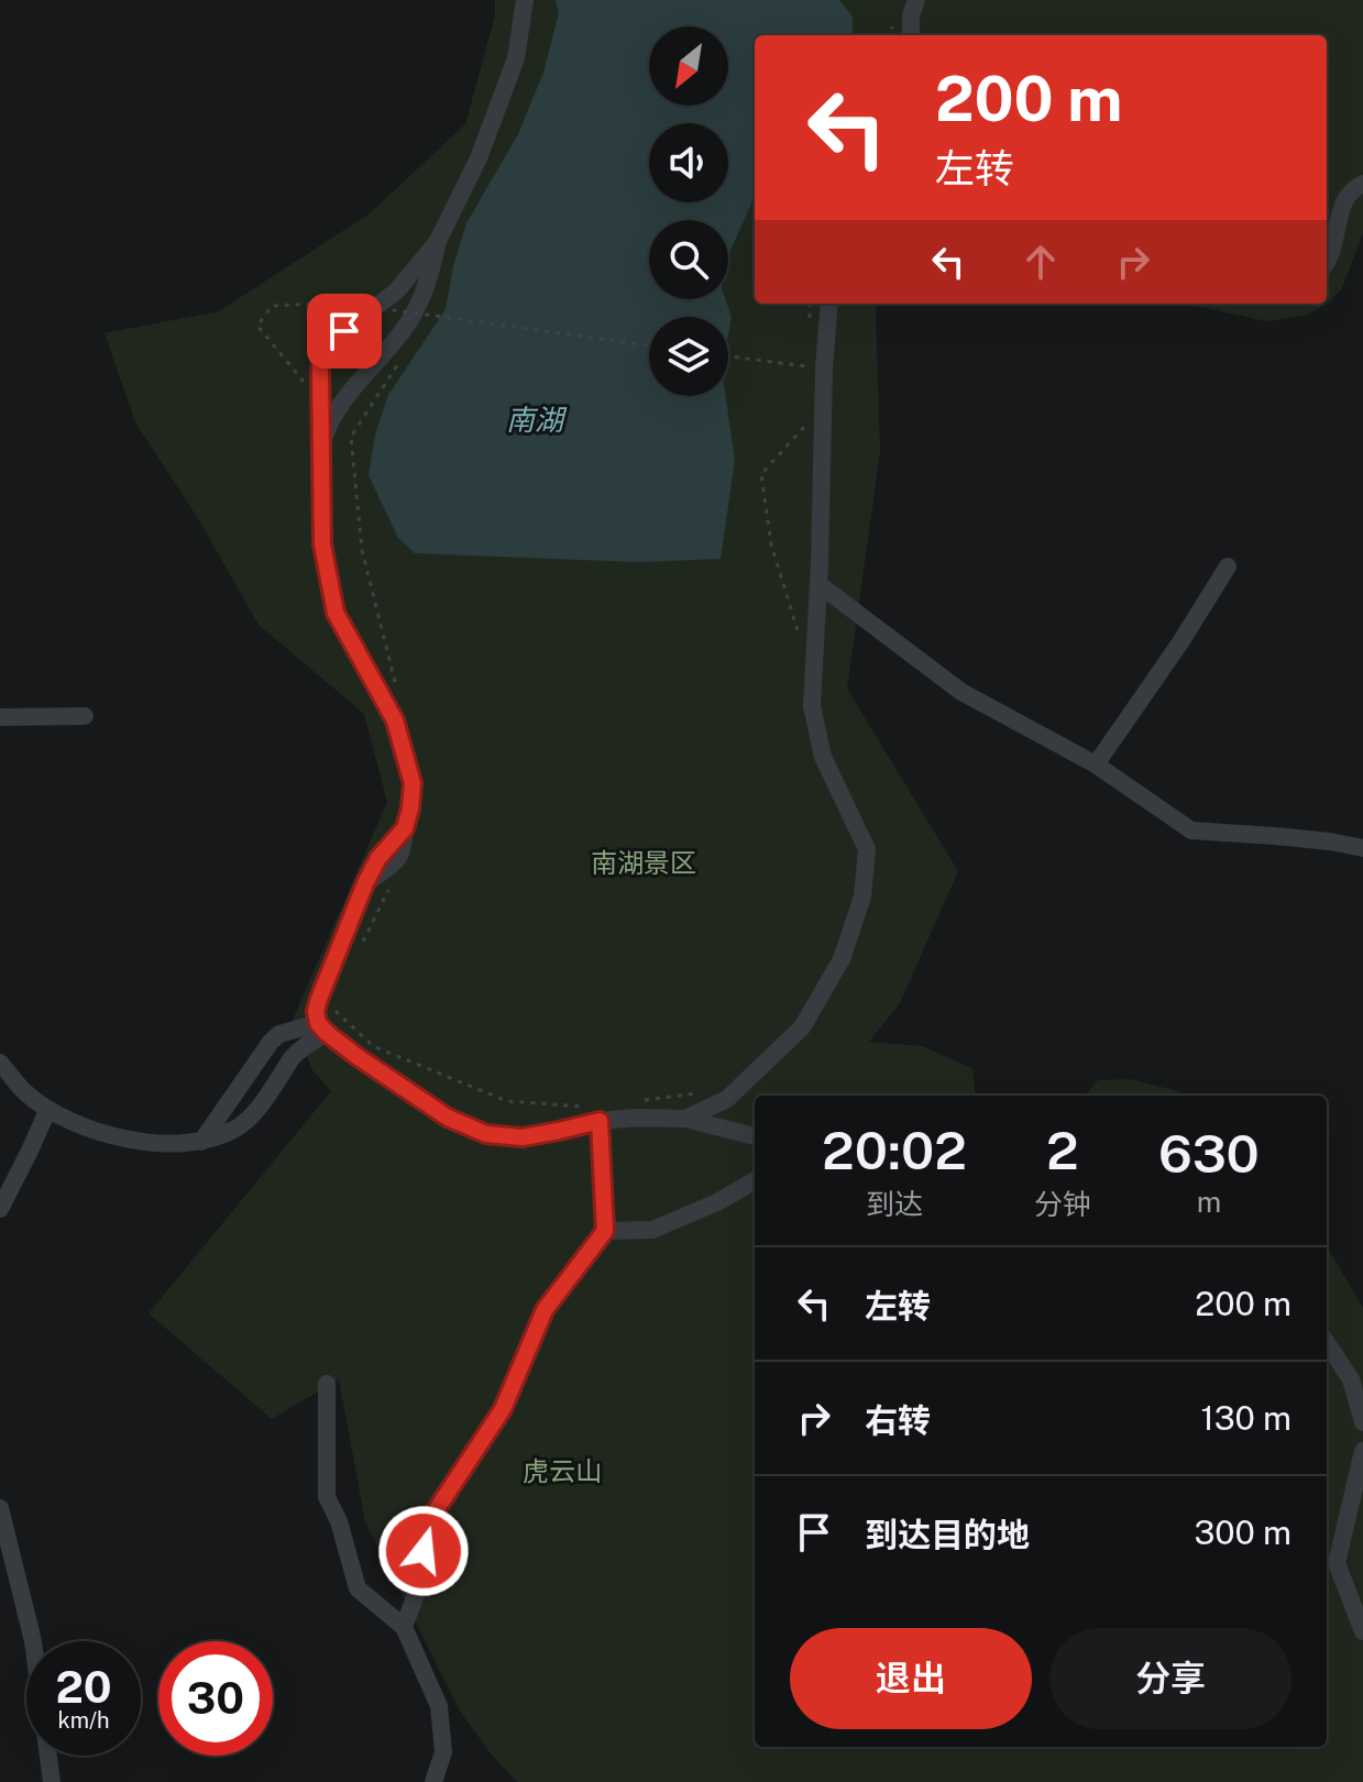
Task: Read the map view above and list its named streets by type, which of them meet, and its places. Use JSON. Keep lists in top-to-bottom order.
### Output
{
  "water": ["南湖"],
  "parks": ["南湖景区", "虎云山"],
  "north": "bottom left",
  "page": {
    "turn": ["200 m", "左转"],
    "eta": [
      "20:02",
      "到达",
      "2",
      "分钟",
      "630",
      "m"
    ],
    "list": [
      {
        "name": "左转",
        "value": "200 m"
      },
      {
        "name": "右转",
        "value": "130 m"
      },
      {
        "name": "到达目的地",
        "value": "300 m"
      }
    ],
    "buttons": ["退出", "分享"],
    "speed": "20 km/h",
    "limit": "30"
  }
}
